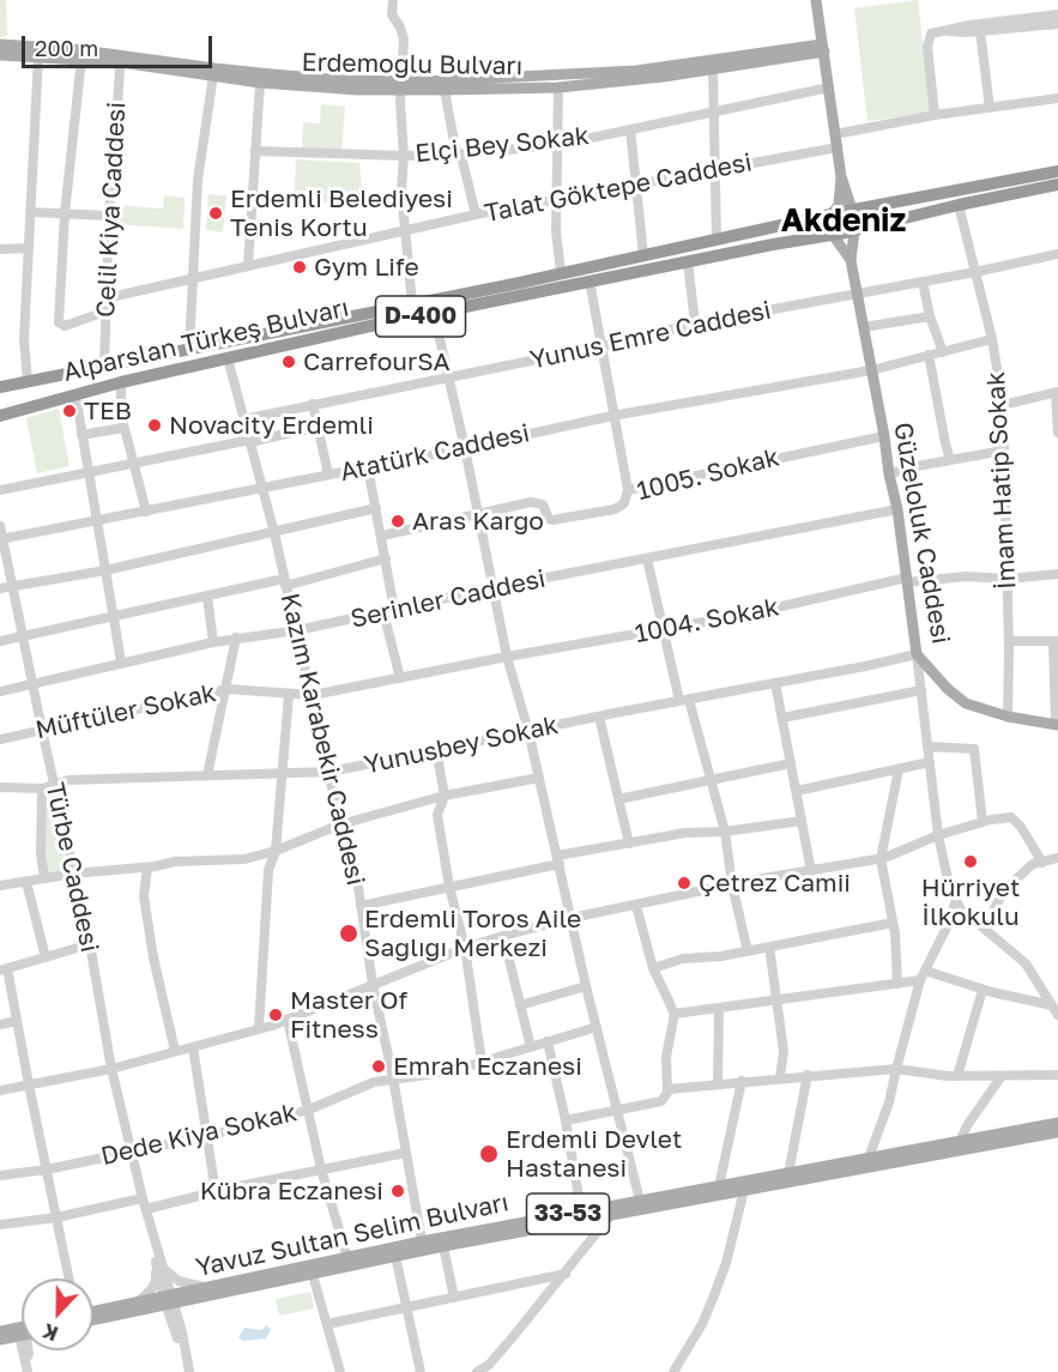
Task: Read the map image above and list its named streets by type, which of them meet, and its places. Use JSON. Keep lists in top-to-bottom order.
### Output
{
  "streets": {
    "highway": ["D-400", "Alparslan Türkeş Bulvarı"],
    "main road": [
      "Erdemoğlu Bulvarı",
      "Güzeloluk Caddesi",
      "33-53",
      "Yavuz Sultan Selim Bulvarı"
    ],
    "street": [
      "Elçi Bey Sokak",
      "Talat Göktepe Caddesi",
      "Celil Kiya Caddesi",
      "Yunus Emre Caddesi",
      "Atatürk Caddesi",
      "1005. Sokak",
      "İmam Hatip Sokak",
      "Serinler Caddesi",
      "1004. Sokak",
      "Müftüler Sokak",
      "Kazım Karabekir Caddesi",
      "Yunusbey Sokak",
      "Türbe Caddesi",
      "Dede Kiya Sokak"
    ]
  },
  "crossings": [
    ["Erdemoğlu Bulvarı", "Celil Kiya Caddesi"],
    ["Talat Göktepe Caddesi", "Celil Kiya Caddesi"],
    ["Celil Kiya Caddesi", "Alparslan Türkeş Bulvarı"],
    ["Yunus Emre Caddesi", "İmam Hatip Sokak"],
    ["Yunus Emre Caddesi", "Güzeloluk Caddesi"],
    ["Yunus Emre Caddesi", "Kazım Karabekir Caddesi"],
    ["Alparslan Türkeş Bulvarı", "İmam Hatip Sokak"],
    ["Alparslan Türkeş Bulvarı", "Güzeloluk Caddesi"],
    ["Alparslan Türkeş Bulvarı", "Kazım Karabekir Caddesi"],
    ["Atatürk Caddesi", "İmam Hatip Sokak"],
    ["Atatürk Caddesi", "Güzeloluk Caddesi"],
    ["Atatürk Caddesi", "Kazım Karabekir Caddesi"],
    ["Atatürk Caddesi", "Türbe Caddesi"],
    ["1005. Sokak", "Güzeloluk Caddesi"],
    ["İmam Hatip Sokak", "Güzeloluk Caddesi"],
    ["İmam Hatip Sokak", "1004. Sokak"],
    ["Güzeloluk Caddesi", "Serinler Caddesi"],
    ["Güzeloluk Caddesi", "1004. Sokak"],
    ["Güzeloluk Caddesi", "Yunusbey Sokak"],
    ["Serinler Caddesi", "Kazım Karabekir Caddesi"],
    ["Serinler Caddesi", "Türbe Caddesi"],
    ["1004. Sokak", "Müftüler Sokak"],
    ["Müftüler Sokak", "Kazım Karabekir Caddesi"],
    ["Müftüler Sokak", "Türbe Caddesi"],
    ["Kazım Karabekir Caddesi", "Yunusbey Sokak"],
    ["Kazım Karabekir Caddesi", "Dede Kiya Sokak"],
    ["Kazım Karabekir Caddesi", "Yavuz Sultan Selim Bulvarı"],
    ["Yunusbey Sokak", "Türbe Caddesi"],
    ["Türbe Caddesi", "Dede Kiya Sokak"],
    ["Türbe Caddesi", "Yavuz Sultan Selim Bulvarı"]
  ],
  "districts": ["Akdeniz"],
  "places": [
    "Erdemli Belediyesi Tenis Kortu",
    "Gym Life",
    "CarrefourSA",
    "TEB",
    "Novacity Erdemli",
    "Aras Kargo",
    "Hürriyet İlkokulu",
    "Çetrez Camii",
    "Erdemli Toros Aile Sağlığı Merkezi",
    "Master Of Fitness",
    "Emrah Eczanesi",
    "Erdemli Devlet Hastanesi",
    "Kübra Eczanesi"
  ],
  "scale_bar": "200 m",
  "north": "bottom"
}
